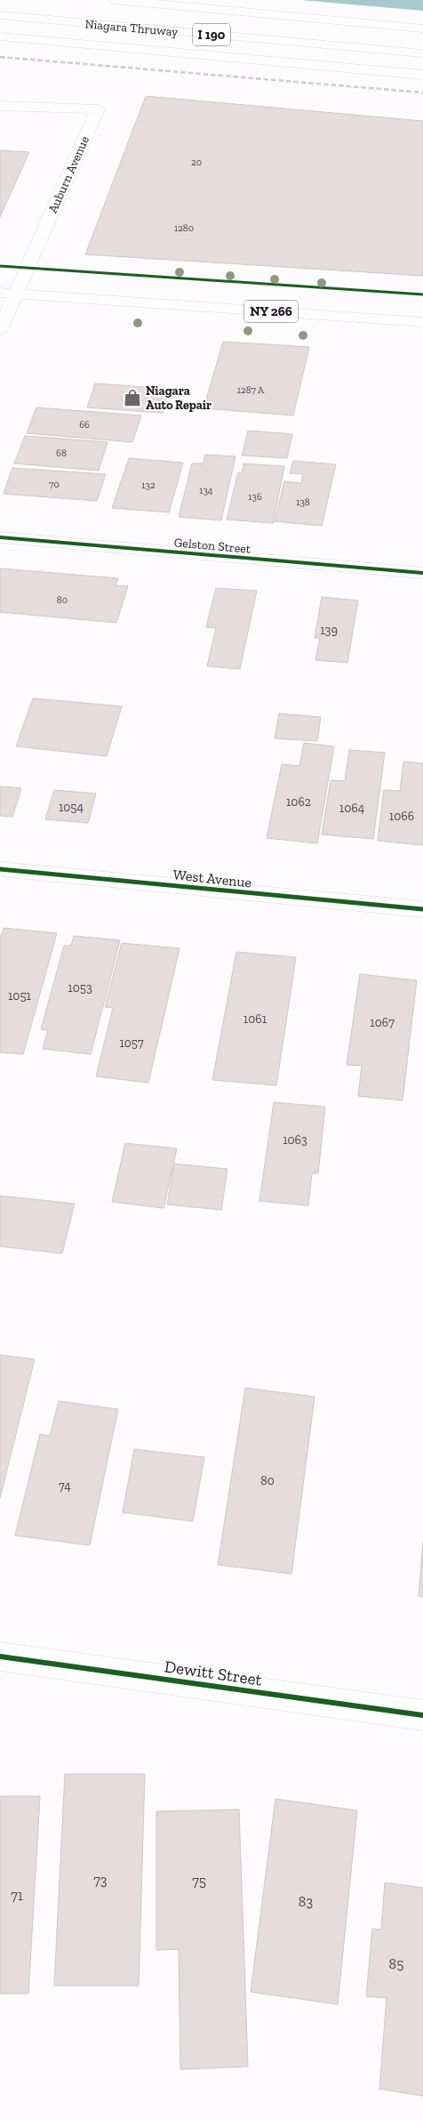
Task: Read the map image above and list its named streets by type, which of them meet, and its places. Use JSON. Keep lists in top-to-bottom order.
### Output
{
  "streets": {
    "main road": [
      "Niagara Thruway",
      "I 190",
      "Auburn Avenue",
      "NY 266",
      "Gelston Street",
      "West Avenue",
      "Dewitt Street"
    ]
  },
  "crossings": [
    ["Auburn Avenue", "NY 266"]
  ],
  "places": {
    "shop": ["Niagara Auto Repair"]
  },
  "house_numbers": [
    "20",
    "1280",
    "1287 A",
    "66",
    "68",
    "70",
    "132",
    "134",
    "136",
    "138",
    "80",
    "139",
    "1062",
    "1054",
    "1064",
    "1066",
    "1053",
    "1051",
    "1061",
    "1067",
    "1057",
    "1063",
    "80",
    "74",
    "73",
    "75",
    "71",
    "83",
    "85"
  ]
}
